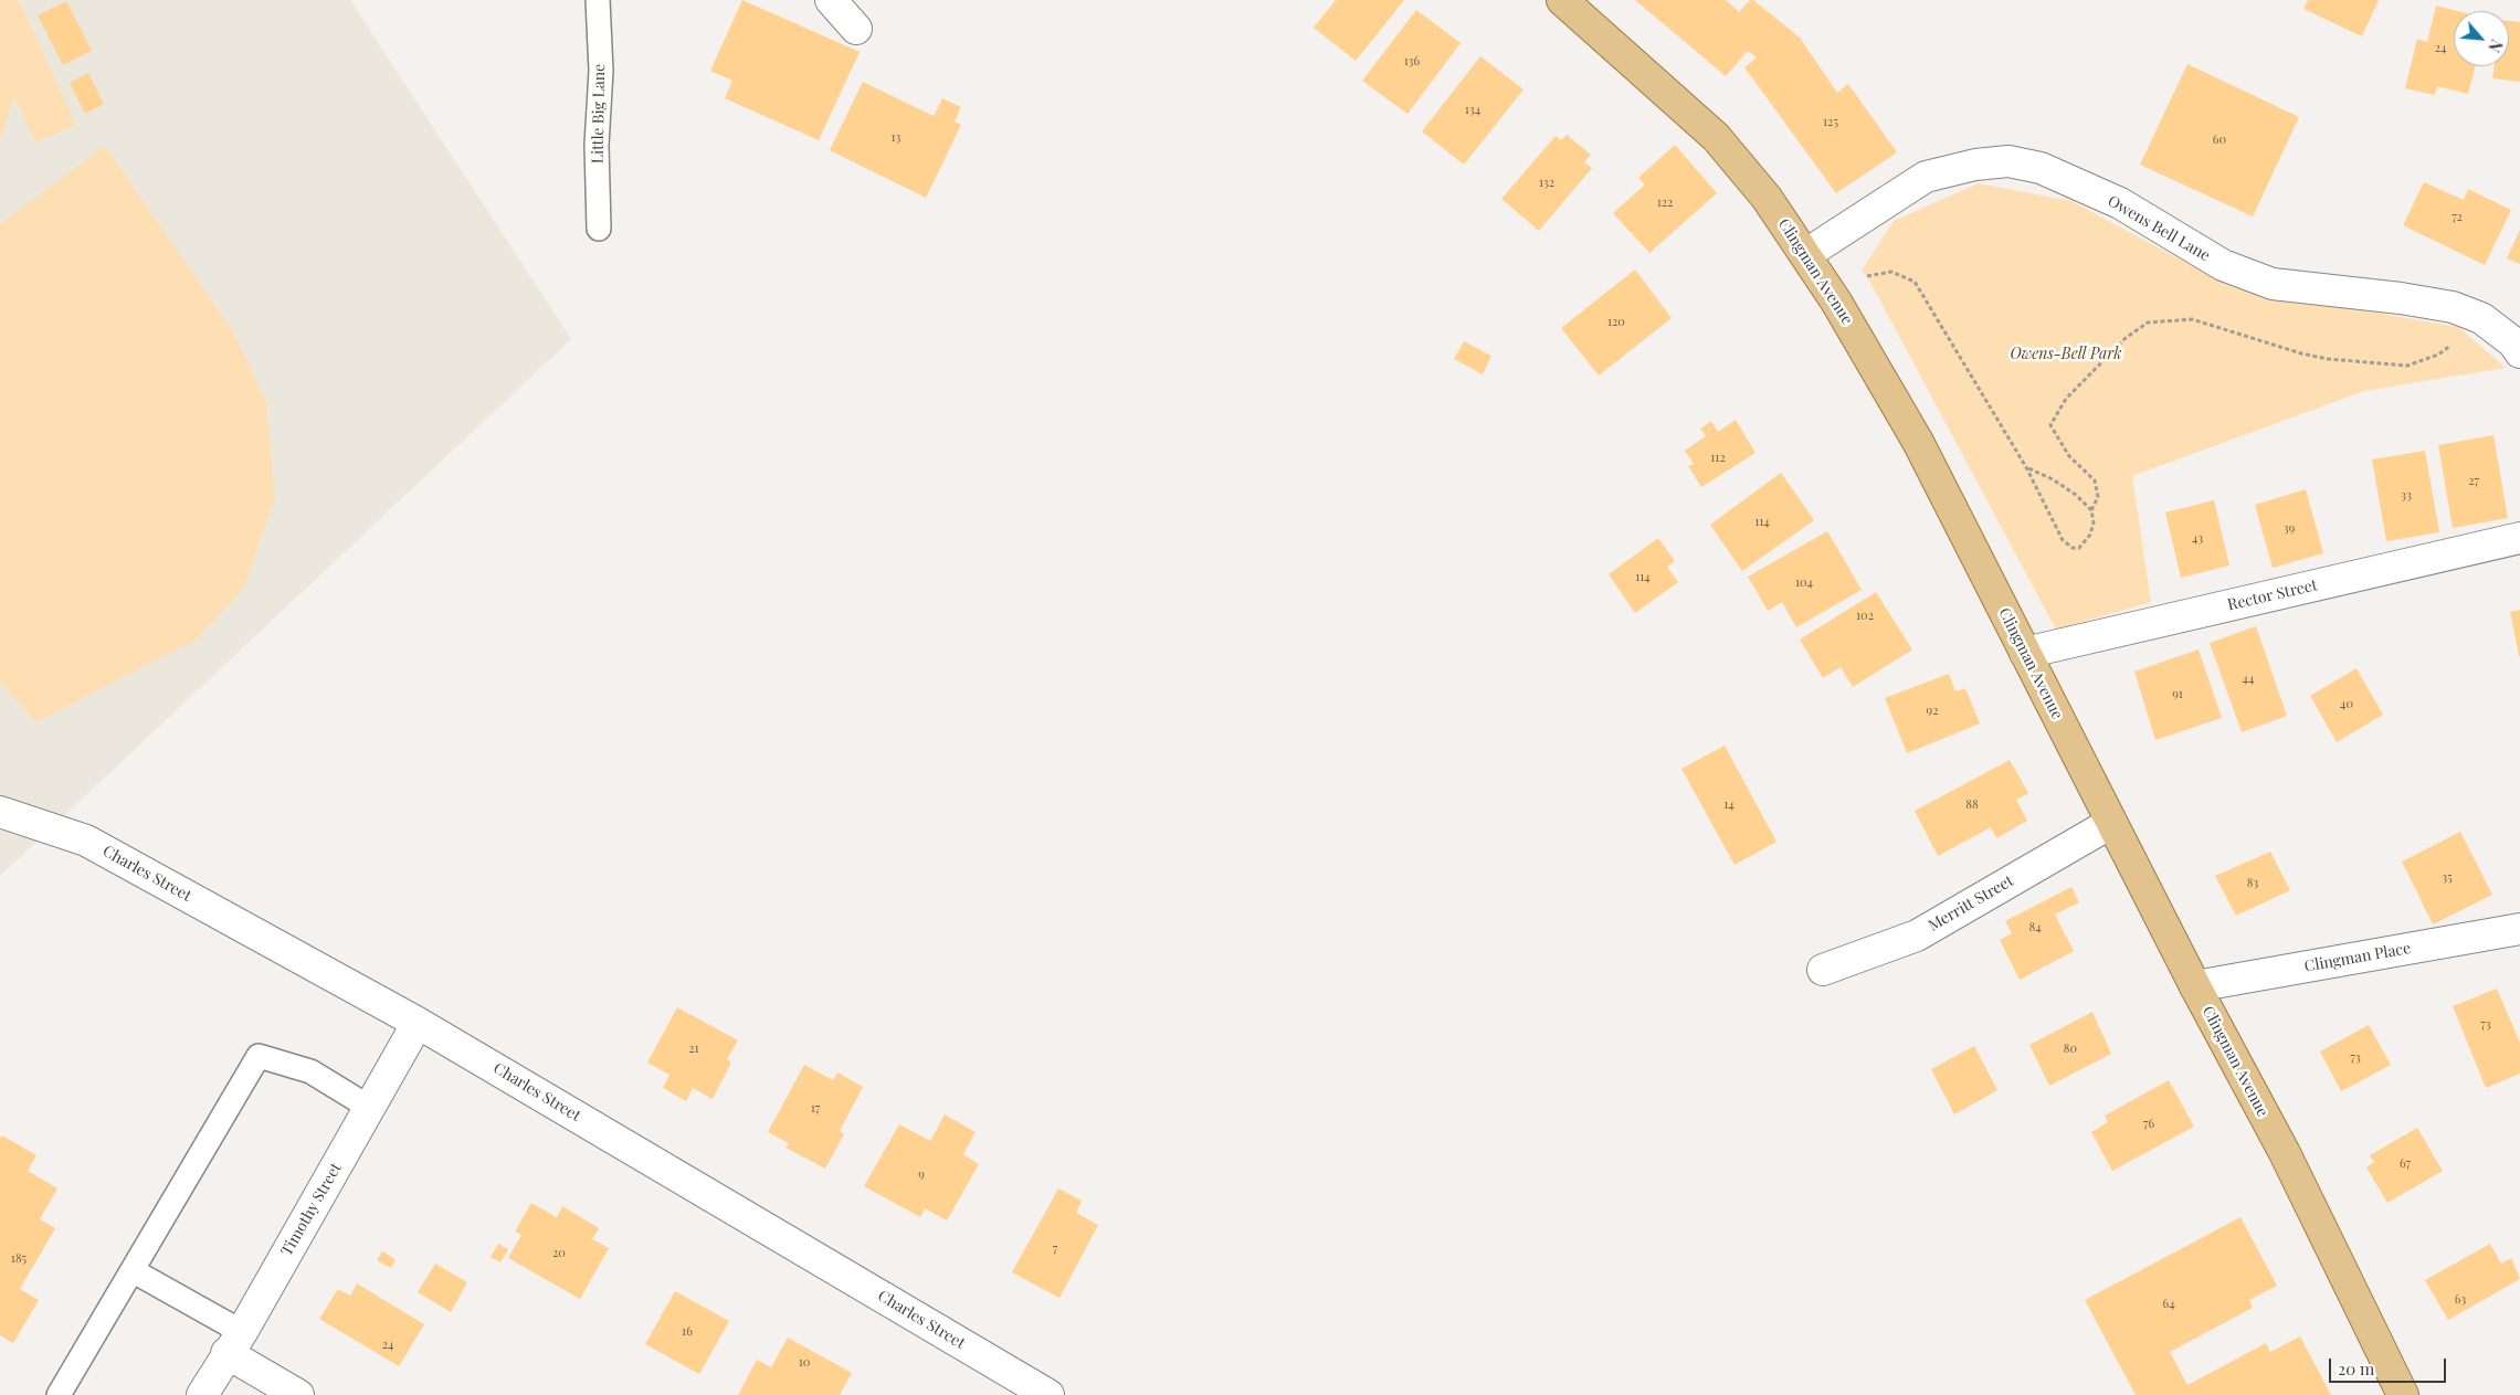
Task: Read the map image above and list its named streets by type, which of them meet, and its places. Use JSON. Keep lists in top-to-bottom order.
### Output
{
  "streets": {
    "main road": ["Clingman Avenue"],
    "street": [
      "Owens Bell Lane",
      "Rector Street",
      "Charles Street",
      "Merritt Street",
      "Clingman Place",
      "Timothy Street"
    ],
    "lane": ["Little Big Lane"]
  },
  "crossings": [
    ["Owens Bell Lane", "Clingman Avenue"],
    ["Clingman Avenue", "Rector Street"],
    ["Clingman Avenue", "Merritt Street"],
    ["Clingman Avenue", "Clingman Place"],
    ["Charles Street", "Timothy Street"]
  ],
  "parks": ["Owens-Bell Park"],
  "house_numbers": [
    "24",
    "136",
    "134",
    "125",
    "13",
    "60",
    "132",
    "122",
    "72",
    "120",
    "112",
    "27",
    "33",
    "114",
    "39",
    "43",
    "114",
    "104",
    "102",
    "44",
    "91",
    "40",
    "92",
    "14",
    "88",
    "35",
    "83",
    "84",
    "73",
    "21",
    "80",
    "73",
    "17",
    "76",
    "67",
    "9",
    "7",
    "20",
    "185",
    "63",
    "64",
    "16",
    "24",
    "10"
  ],
  "scale_bar": "20 m",
  "north": "bottom right"
}
